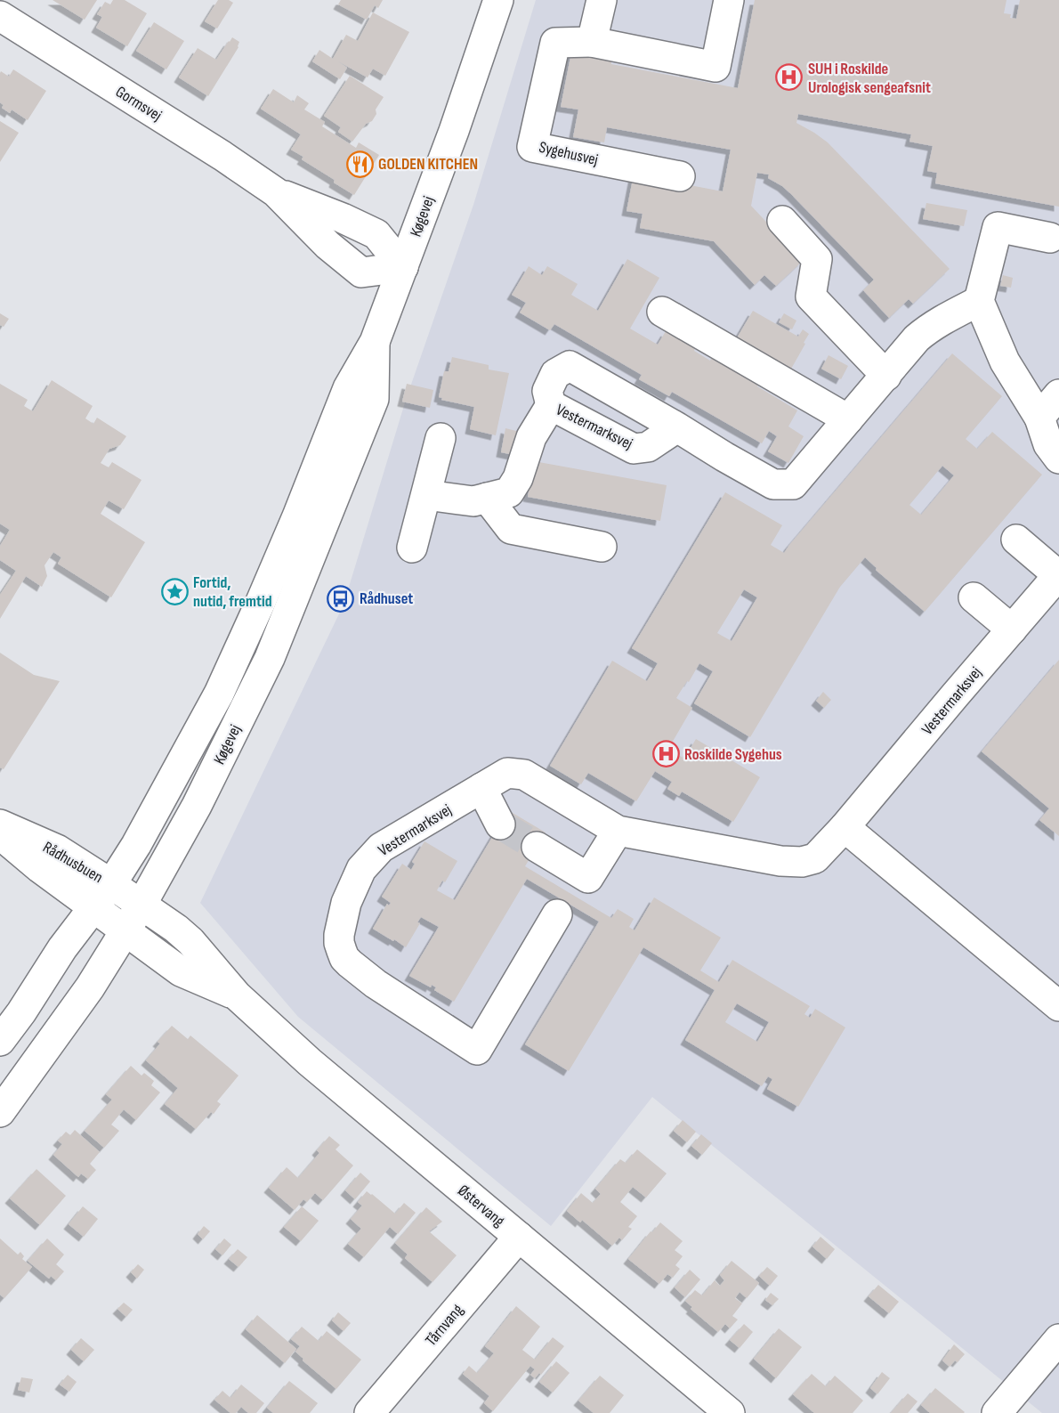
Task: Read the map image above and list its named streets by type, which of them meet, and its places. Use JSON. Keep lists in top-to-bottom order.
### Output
{
  "streets": {
    "street": [
      "Gormsvej",
      "Sygehusvej",
      "Køgevej",
      "Vestermarksvej",
      "Rådhusbuen",
      "Østervang",
      "Tårnvang"
    ]
  },
  "crossings": [
    ["Gormsvej", "Køgevej"],
    ["Køgevej", "Rådhusbuen"],
    ["Køgevej", "Østervang"],
    ["Rådhusbuen", "Østervang"],
    ["Østervang", "Tårnvang"]
  ],
  "places": {
    "hospital": ["SUH i Roskilde Urologisk sengeafsnit", "Roskilde Sygehus"],
    "restaurant": ["GOLDEN KITCHEN"],
    "place": ["Fortid, nutid, fremtid"],
    "bus stop": ["Rådhuset"]
  }
}
